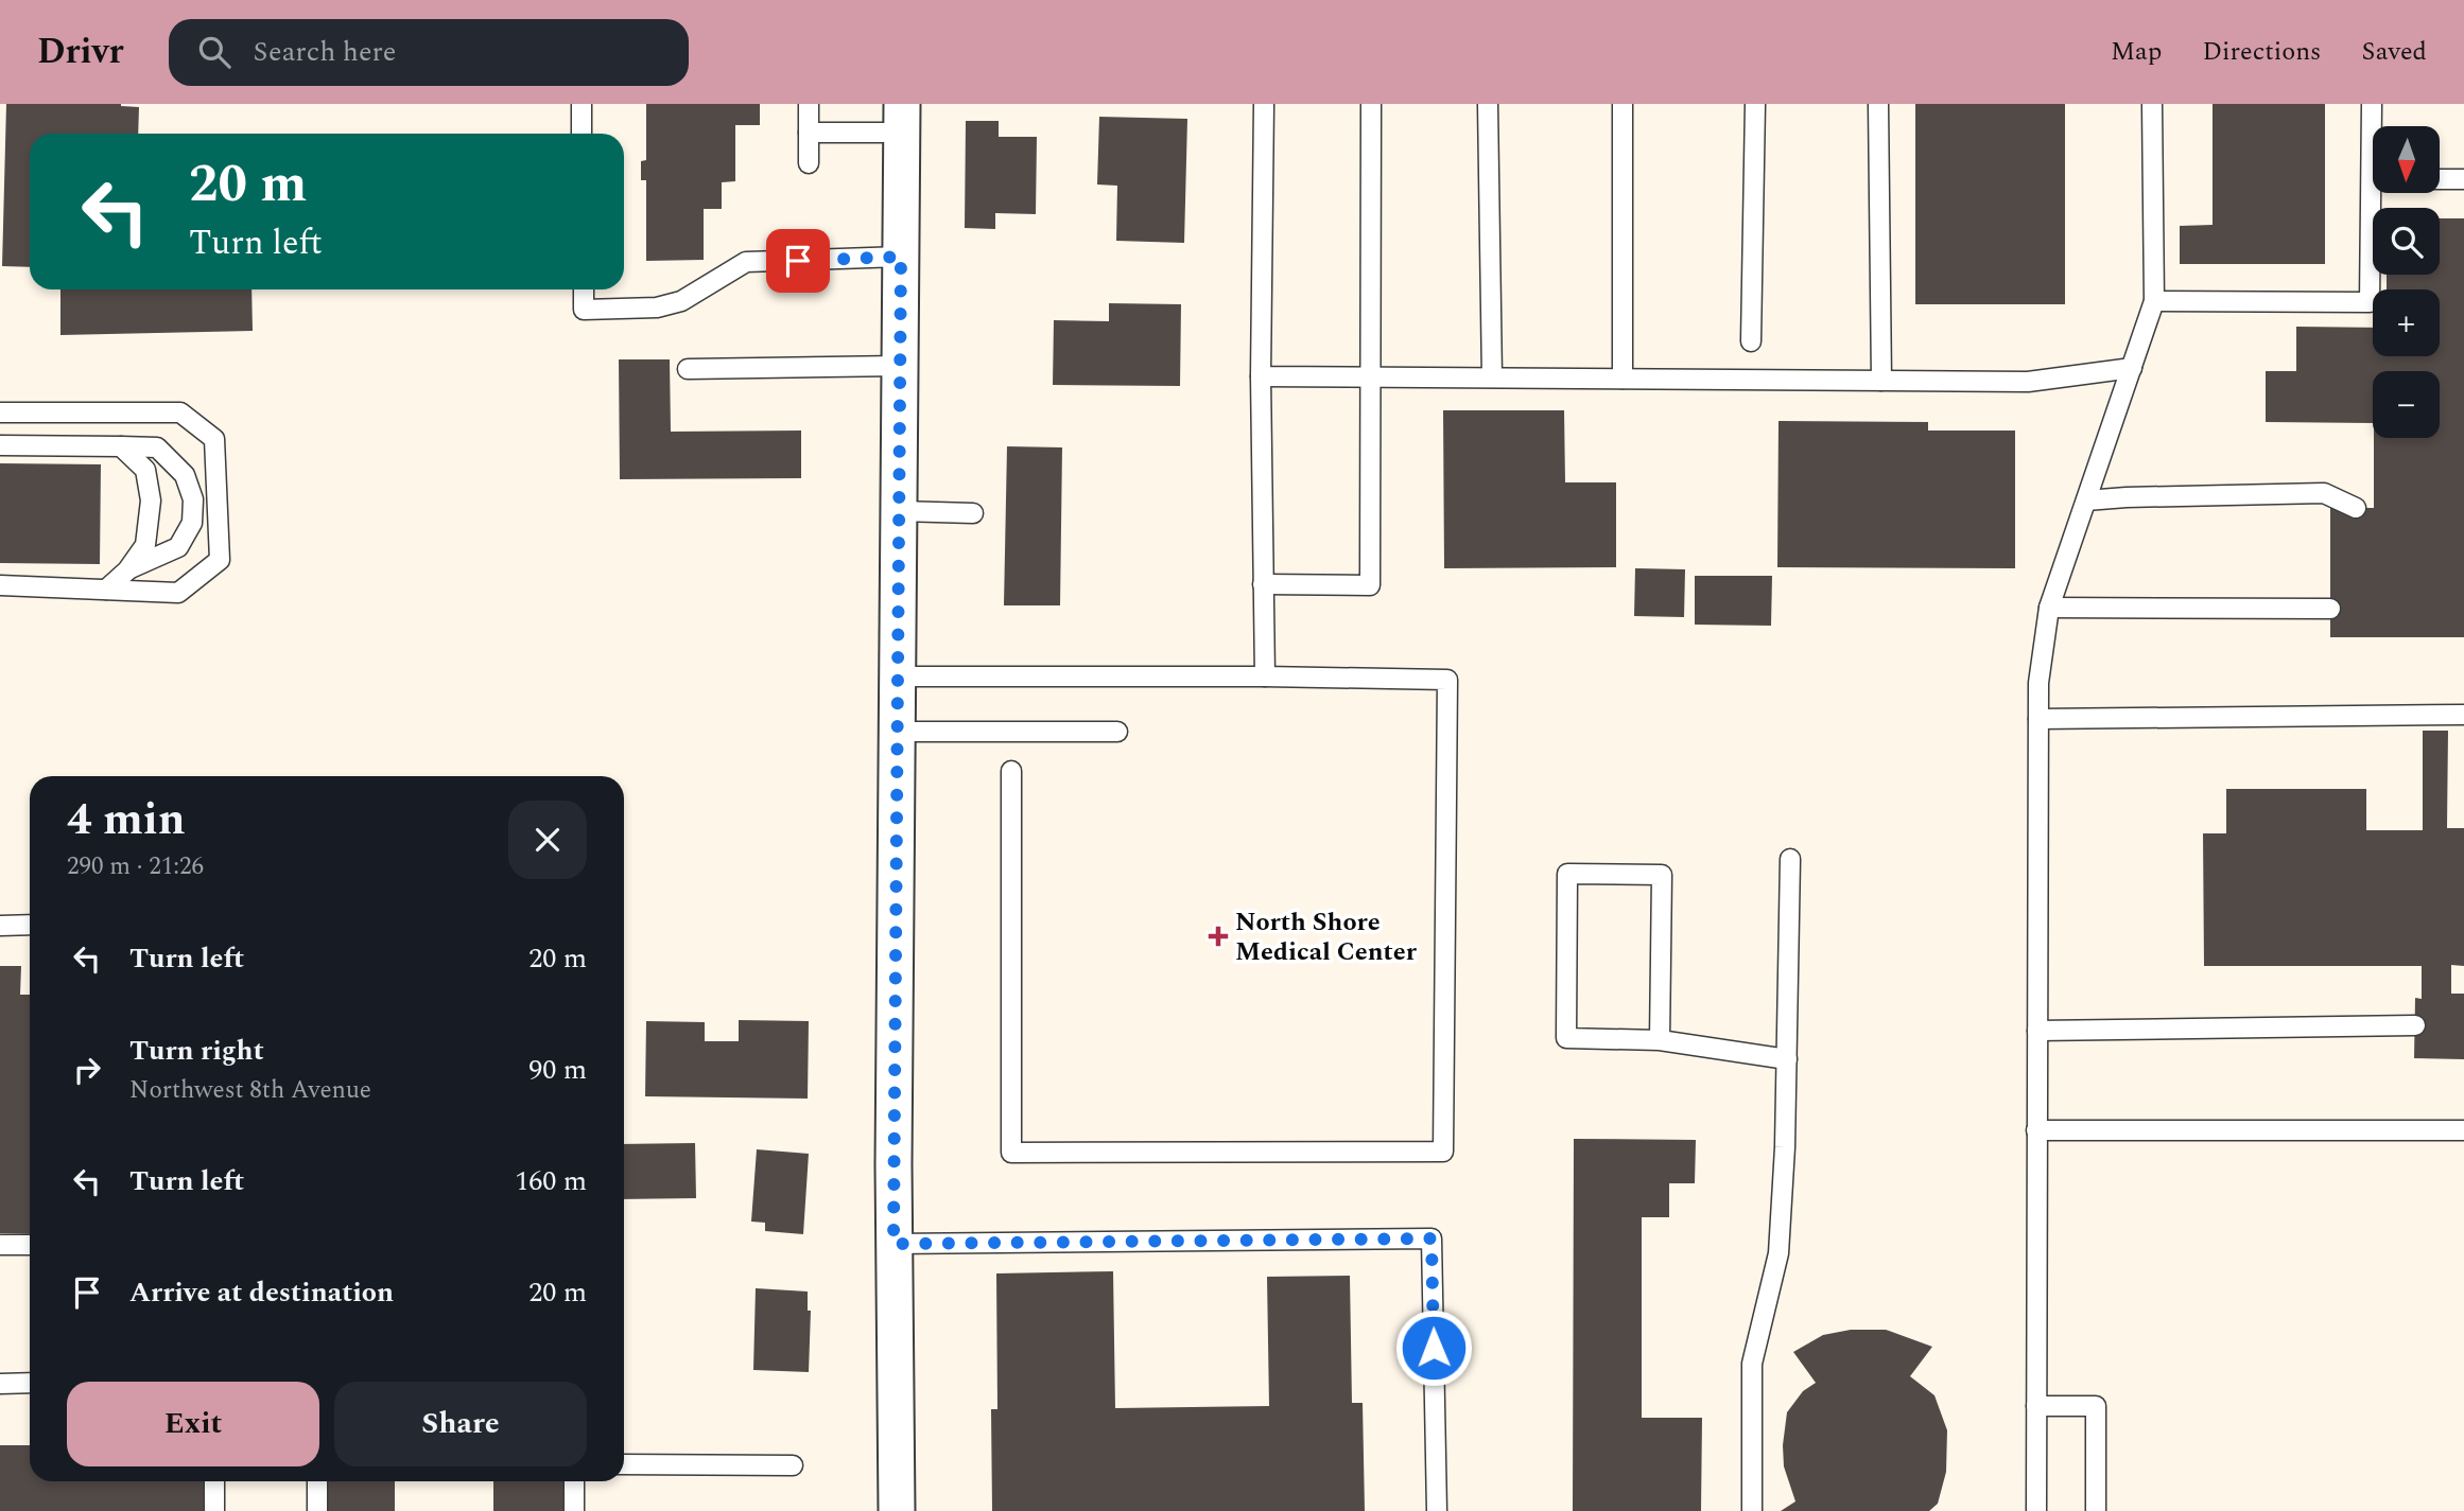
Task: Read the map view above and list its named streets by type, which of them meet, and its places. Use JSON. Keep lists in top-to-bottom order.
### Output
{
  "places": {
    "health": ["North Shore Medical Center"]
  },
  "north": "bottom",
  "page": {
    "header": "Drivr",
    "search": "Search here",
    "nav": ["Map", "Directions", "Saved"],
    "map_buttons": ["+", "−"],
    "turn": ["20 m", "Turn left"],
    "heading": ["4 min", "290 m · 21:26"],
    "list": [
      {
        "name": "Turn left",
        "value": "20 m"
      },
      {
        "name": "Turn right",
        "note": "Northwest 8th Avenue",
        "value": "90 m"
      },
      {
        "name": "Turn left",
        "value": "160 m"
      },
      {
        "name": "Arrive at destination",
        "value": "20 m"
      }
    ],
    "buttons": ["Exit", "Share"]
  }
}
